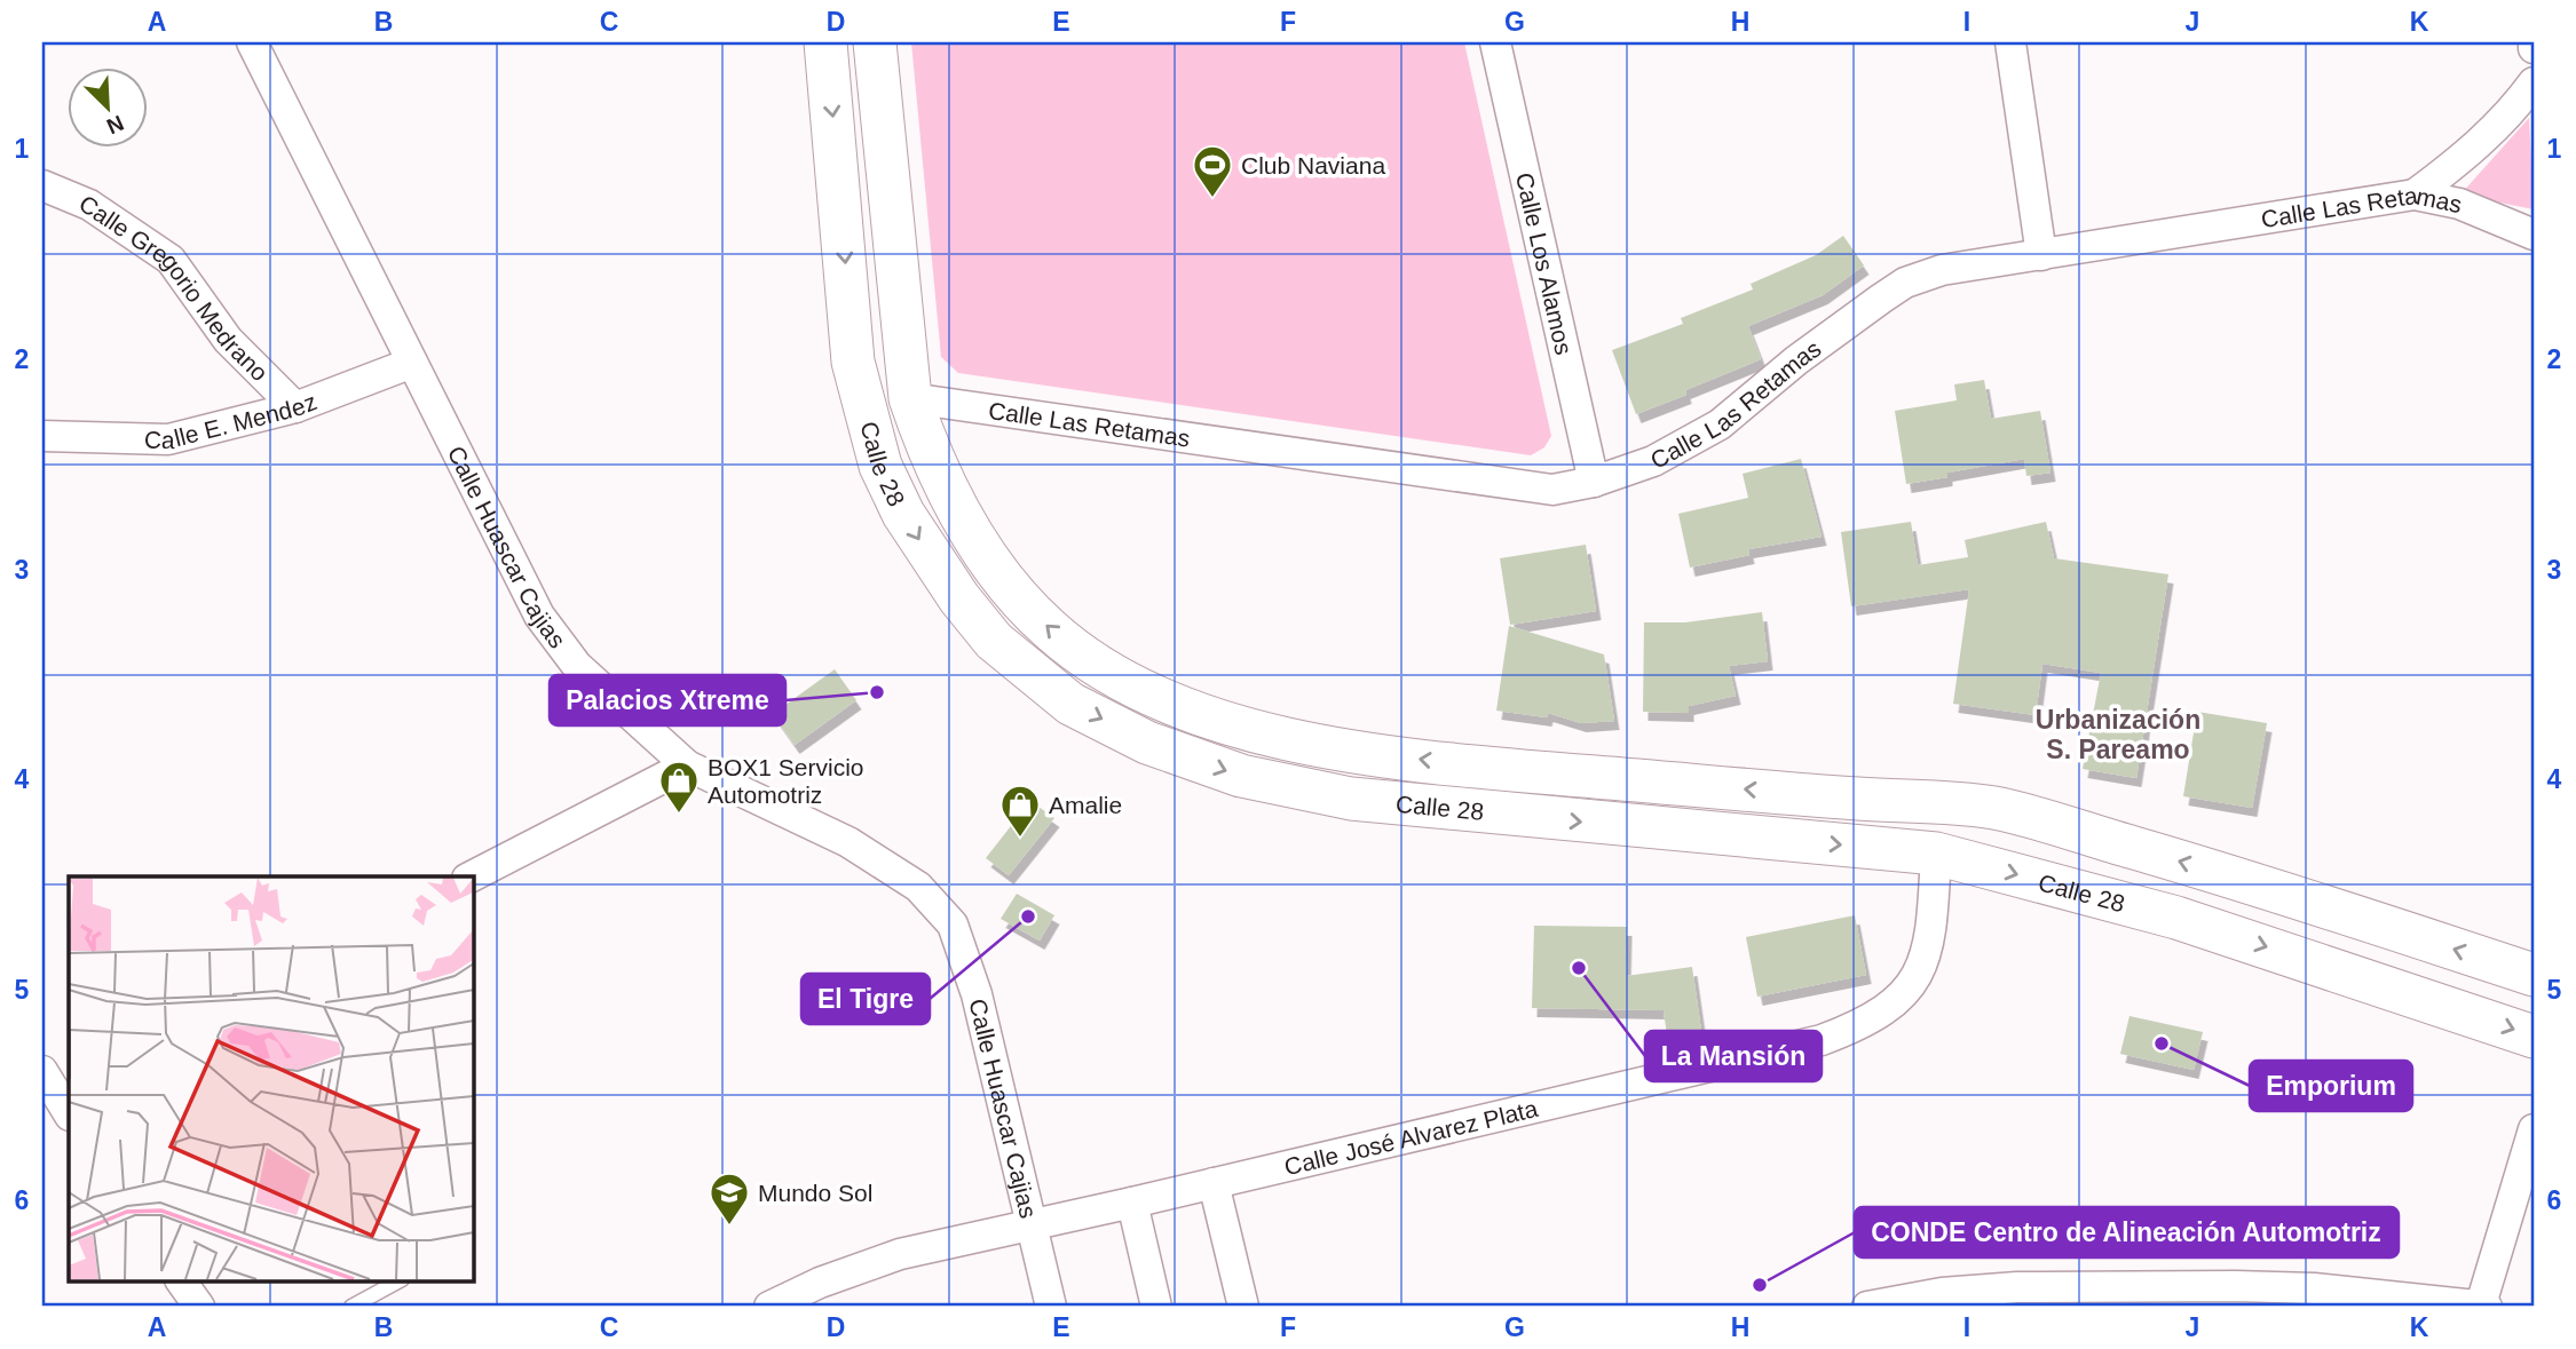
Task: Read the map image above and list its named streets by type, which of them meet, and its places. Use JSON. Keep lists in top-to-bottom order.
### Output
{
  "streets": {
    "main road": ["Calle 28"],
    "street": [
      "Calle Las Retamas",
      "Calle Los Alamos",
      "Calle Gregorio Medrano",
      "Calle E. Mendez",
      "Calle Huascar Cajias",
      "Calle José Alvarez Plata"
    ]
  },
  "crossings": [
    ["Calle Las Retamas", "Calle Los Alamos"],
    ["Calle Las Retamas", "Calle 28"],
    ["Calle Gregorio Medrano", "Calle E. Mendez"],
    ["Calle E. Mendez", "Calle Huascar Cajias"],
    ["Calle 28", "Calle José Alvarez Plata"],
    ["Calle Huascar Cajias", "Calle José Alvarez Plata"]
  ],
  "districts": ["Urbanización S. Pareamo"],
  "places": {
    "sports": ["Club Naviana"],
    "other": [
      "Palacios Xtreme",
      "El Tigre",
      "La Mansión",
      "Emporium",
      "CONDE Centro de Alineación Automotriz"
    ],
    "shop": ["BOX1 Servicio Automotriz", "Amalie"],
    "school or university": ["Mundo Sol"]
  },
  "north": "bottom right",
  "grid": {
    "columns": [
      "A",
      "B",
      "C",
      "D",
      "E",
      "F",
      "G",
      "H",
      "I",
      "J",
      "K"
    ],
    "rows": [
      "1",
      "2",
      "3",
      "4",
      "5",
      "6"
    ]
  }
}
